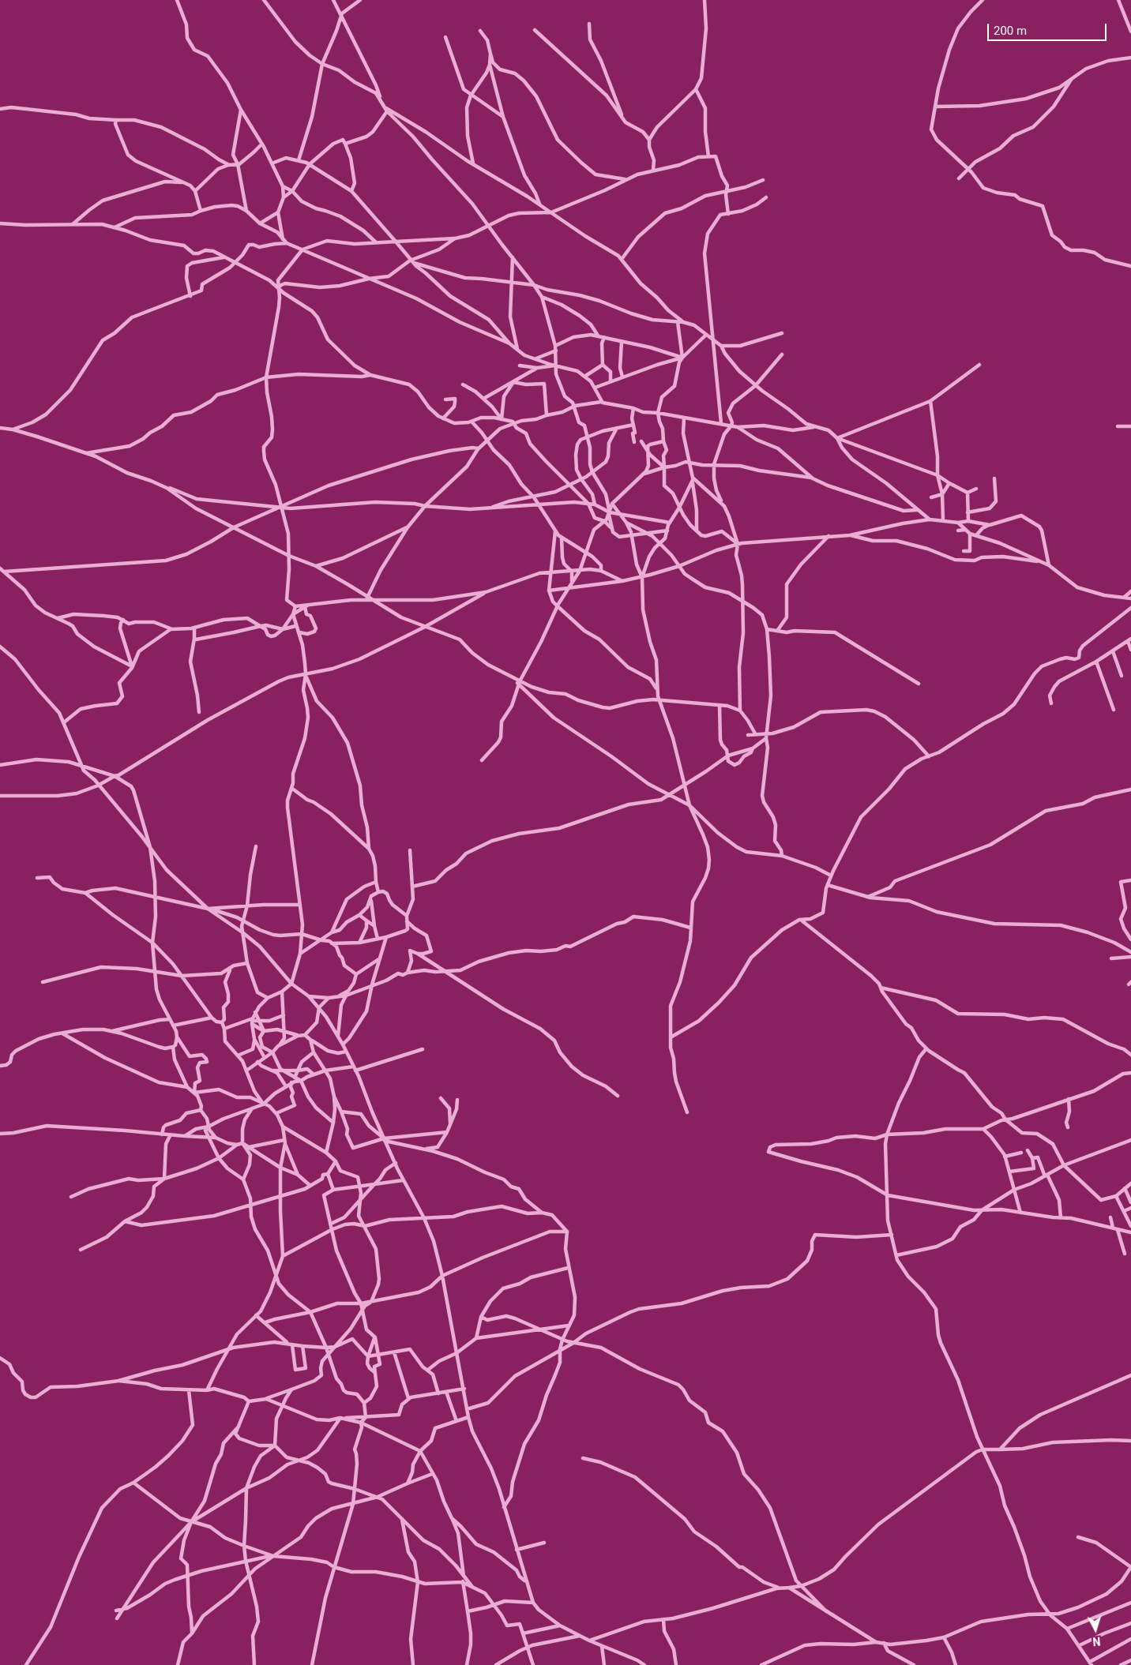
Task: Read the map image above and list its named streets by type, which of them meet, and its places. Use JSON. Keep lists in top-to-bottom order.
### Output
{
  "scale_bar": "200 m",
  "north": "bottom"
}
